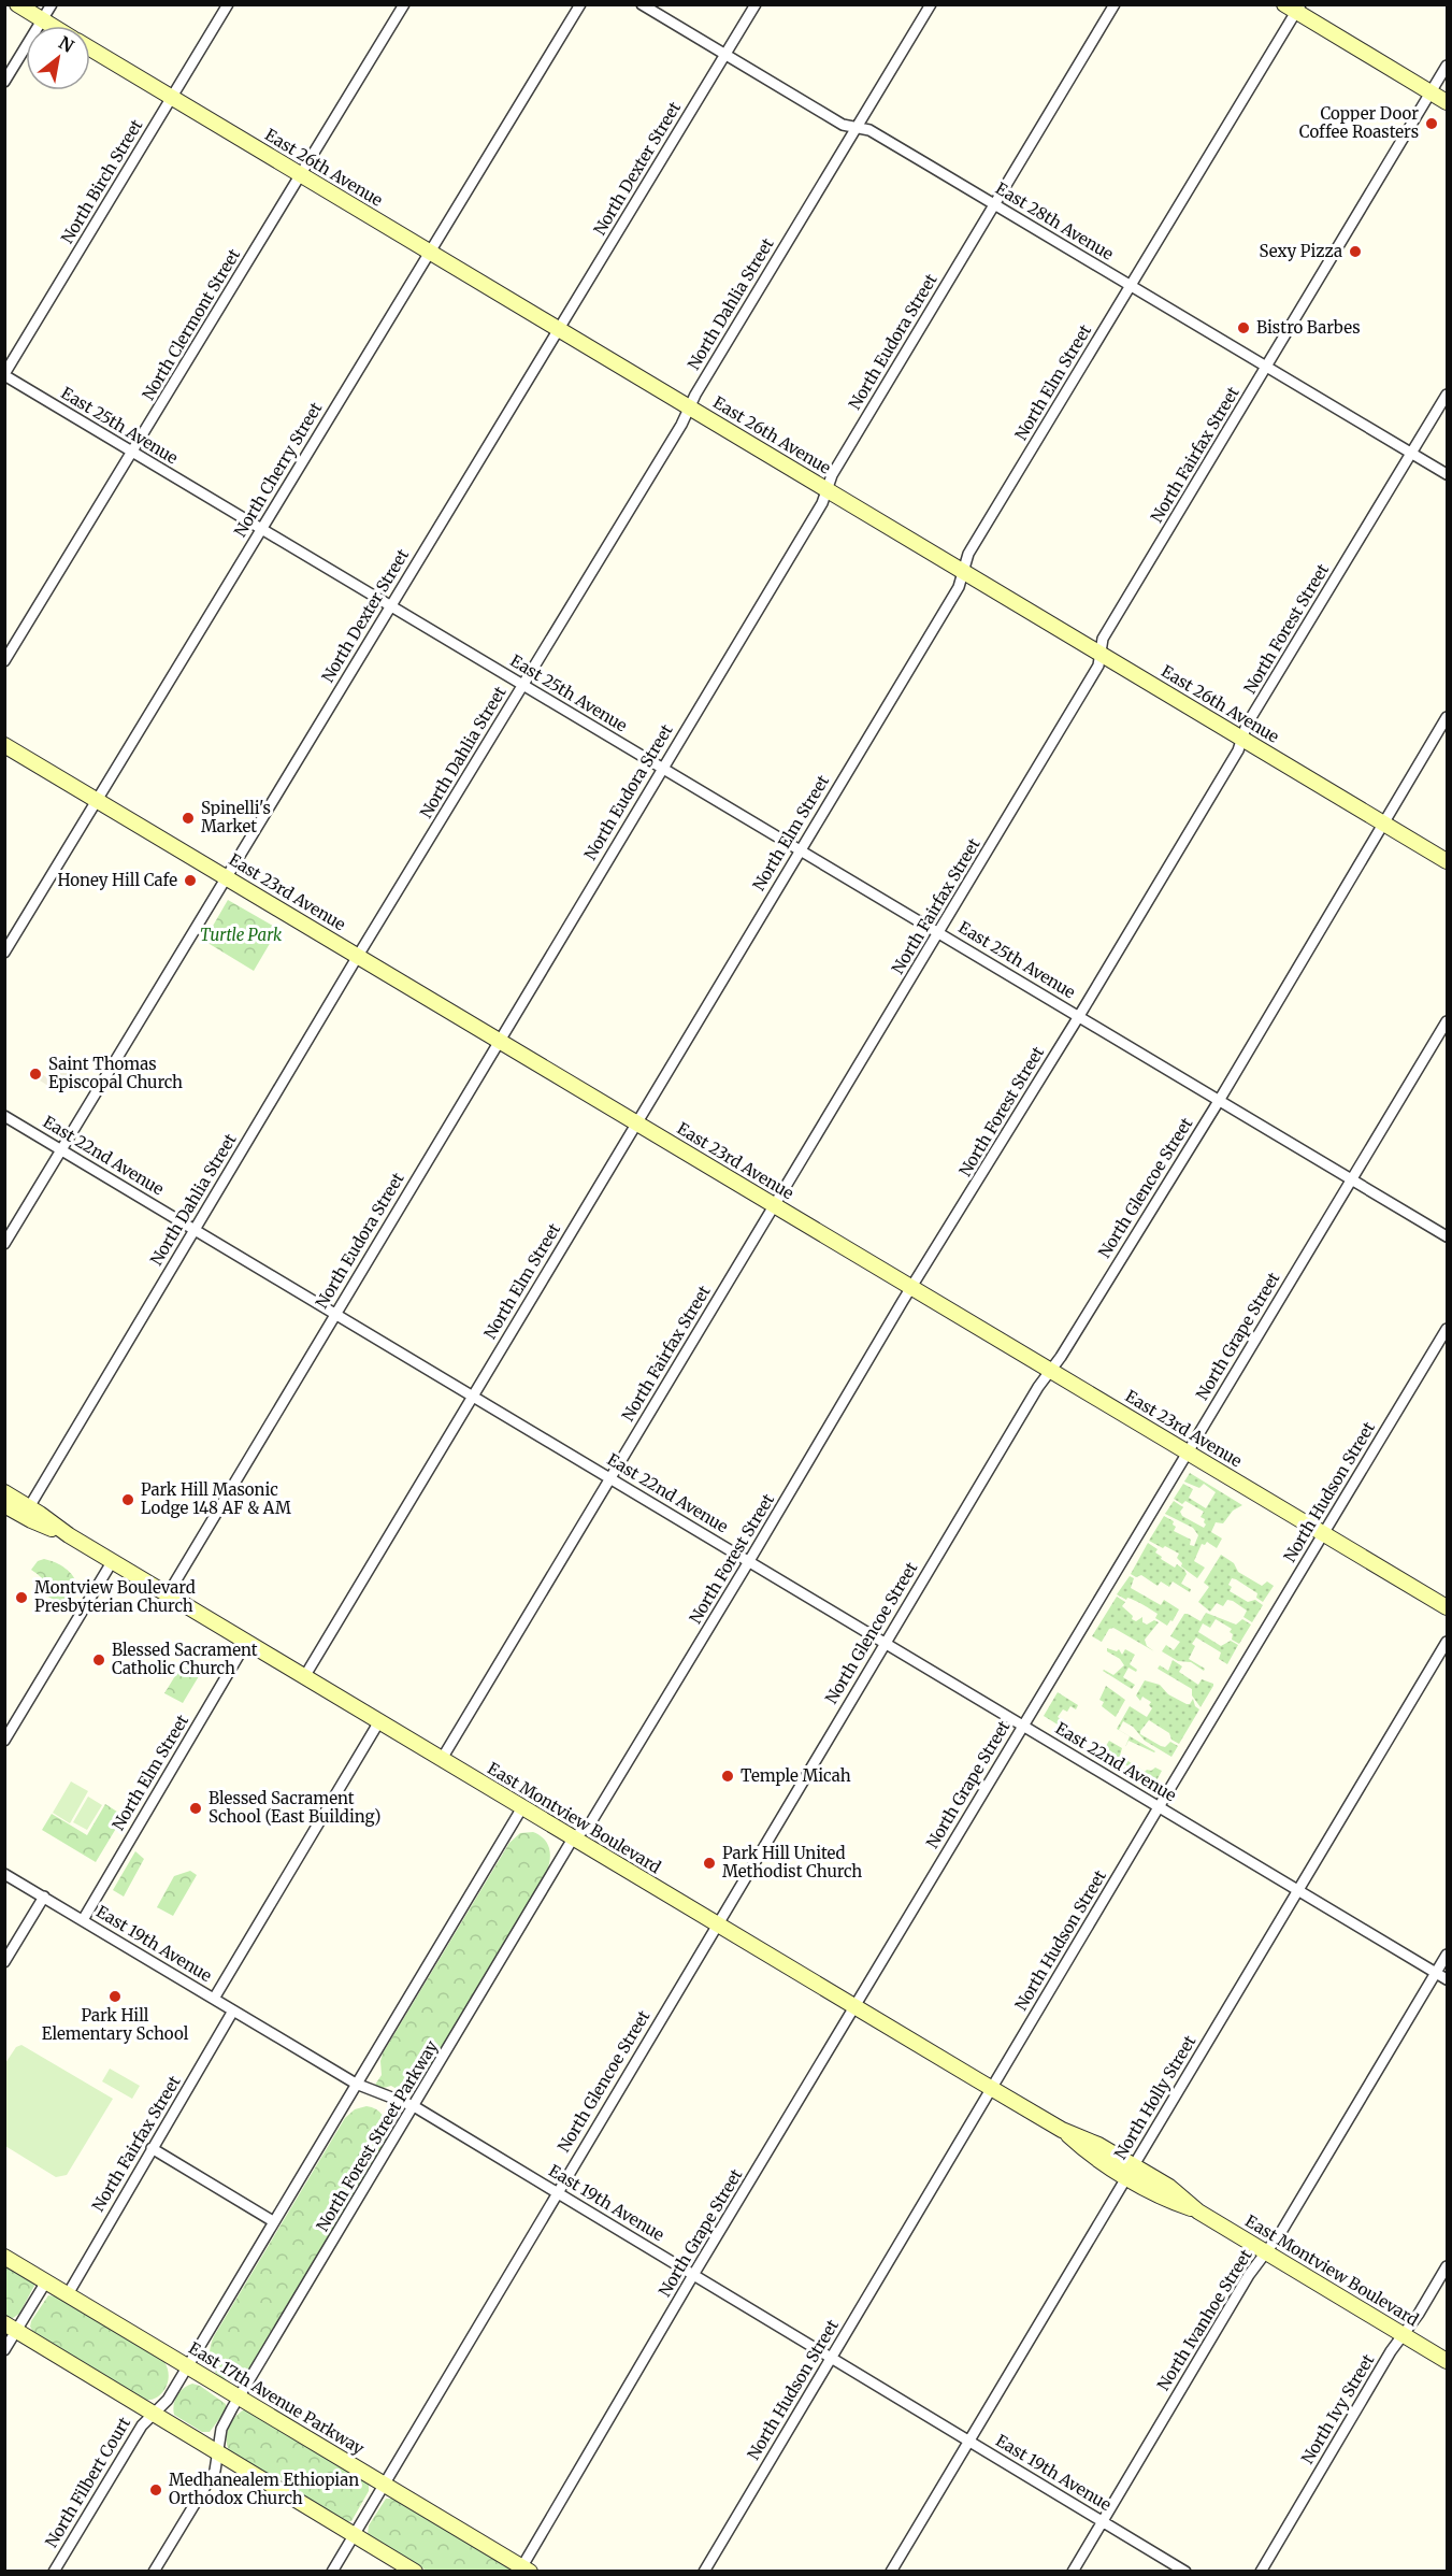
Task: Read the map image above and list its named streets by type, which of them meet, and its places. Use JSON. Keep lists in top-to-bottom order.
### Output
{
  "streets": {
    "street": [
      "East 26th Avenue",
      "North Dexter Street",
      "North Birch Street",
      "East 28th Avenue",
      "North Dahlia Street",
      "North Clermont Street",
      "North Eudora Street",
      "North Elm Street",
      "East 25th Avenue",
      "North Fairfax Street",
      "North Cherry Street",
      "North Forest Street",
      "East 23rd Avenue",
      "East 22nd Avenue",
      "North Glencoe Street",
      "North Grape Street",
      "North Hudson Street",
      "East Montview Boulevard",
      "East 19th Avenue",
      "North Holly Street",
      "North Forest Street Parkway",
      "North Ivanhoe Street",
      "East 17th Avenue Parkway",
      "North Ivy Street",
      "North Filbert Court"
    ]
  },
  "crossings": [
    ["East 26th Avenue", "North Dexter Street"],
    ["East 26th Avenue", "North Birch Street"],
    ["East 26th Avenue", "North Dahlia Street"],
    ["East 26th Avenue", "North Clermont Street"],
    ["East 26th Avenue", "North Eudora Street"],
    ["East 26th Avenue", "North Elm Street"],
    ["East 26th Avenue", "North Fairfax Street"],
    ["East 26th Avenue", "North Cherry Street"],
    ["East 26th Avenue", "North Forest Street"],
    ["East 26th Avenue", "North Glencoe Street"],
    ["North Dexter Street", "East 28th Avenue"],
    ["North Dexter Street", "East 25th Avenue"],
    ["North Dexter Street", "East 23rd Avenue"],
    ["North Dexter Street", "East 22nd Avenue"],
    ["North Birch Street", "East 25th Avenue"],
    ["East 28th Avenue", "North Dahlia Street"],
    ["East 28th Avenue", "North Eudora Street"],
    ["East 28th Avenue", "North Elm Street"],
    ["East 28th Avenue", "North Fairfax Street"],
    ["East 28th Avenue", "North Forest Street"],
    ["North Dahlia Street", "East 25th Avenue"],
    ["North Dahlia Street", "East 23rd Avenue"],
    ["North Dahlia Street", "East 22nd Avenue"],
    ["North Dahlia Street", "East Montview Boulevard"],
    ["North Clermont Street", "East 25th Avenue"],
    ["North Eudora Street", "East 25th Avenue"],
    ["North Eudora Street", "East 23rd Avenue"],
    ["North Eudora Street", "East 22nd Avenue"],
    ["North Eudora Street", "East Montview Boulevard"],
    ["North Elm Street", "East 25th Avenue"],
    ["North Elm Street", "East 23rd Avenue"],
    ["North Elm Street", "East 22nd Avenue"],
    ["North Elm Street", "East Montview Boulevard"],
    ["North Elm Street", "East 19th Avenue"],
    ["East 25th Avenue", "North Fairfax Street"],
    ["East 25th Avenue", "North Cherry Street"],
    ["East 25th Avenue", "North Forest Street"],
    ["East 25th Avenue", "North Glencoe Street"],
    ["East 25th Avenue", "North Grape Street"],
    ["North Fairfax Street", "East 23rd Avenue"],
    ["North Fairfax Street", "East 22nd Avenue"],
    ["North Fairfax Street", "East Montview Boulevard"],
    ["North Fairfax Street", "East 19th Avenue"],
    ["North Fairfax Street", "East 17th Avenue Parkway"],
    ["North Cherry Street", "East 23rd Avenue"],
    ["North Forest Street", "East 23rd Avenue"],
    ["North Forest Street", "East 22nd Avenue"],
    ["North Forest Street", "East Montview Boulevard"],
    ["North Forest Street", "North Forest Street Parkway"],
    ["East 23rd Avenue", "North Glencoe Street"],
    ["East 23rd Avenue", "North Grape Street"],
    ["East 23rd Avenue", "North Hudson Street"],
    ["East 22nd Avenue", "North Glencoe Street"],
    ["East 22nd Avenue", "North Grape Street"],
    ["East 22nd Avenue", "North Hudson Street"],
    ["East 22nd Avenue", "North Holly Street"],
    ["East 22nd Avenue", "North Ivanhoe Street"],
    ["North Glencoe Street", "East Montview Boulevard"],
    ["North Glencoe Street", "East 19th Avenue"],
    ["North Glencoe Street", "East 17th Avenue Parkway"],
    ["North Grape Street", "East Montview Boulevard"],
    ["North Grape Street", "East 19th Avenue"],
    ["North Grape Street", "East 17th Avenue Parkway"],
    ["North Hudson Street", "East Montview Boulevard"],
    ["North Hudson Street", "East 19th Avenue"],
    ["East Montview Boulevard", "North Holly Street"],
    ["East Montview Boulevard", "North Forest Street Parkway"],
    ["East Montview Boulevard", "North Ivanhoe Street"],
    ["East Montview Boulevard", "North Ivy Street"],
    ["East 19th Avenue", "North Holly Street"],
    ["East 19th Avenue", "North Forest Street Parkway"],
    ["East 19th Avenue", "North Ivanhoe Street"],
    ["North Forest Street Parkway", "East 17th Avenue Parkway"],
    ["East 17th Avenue Parkway", "North Filbert Court"]
  ],
  "parks": ["Turtle Park"],
  "places": [
    "Copper Door Coffee Roasters",
    "Sexy Pizza",
    "Bistro Barbes",
    "Spinelli's Market",
    "Honey Hill Cafe",
    "Saint Thomas Episcopal Church",
    "Park Hill Masonic Lodge 148 AF & AM",
    "Montview Boulevard Presbyterian Church",
    "Blessed Sacrament Catholic Church",
    "Temple Micah",
    "Blessed Sacrament School (East Building)",
    "Park Hill United Methodist Church",
    "Park Hill Elementary School",
    "Medhanealem Ethiopian Orthodox Church"
  ],
  "north": "top right"
}
